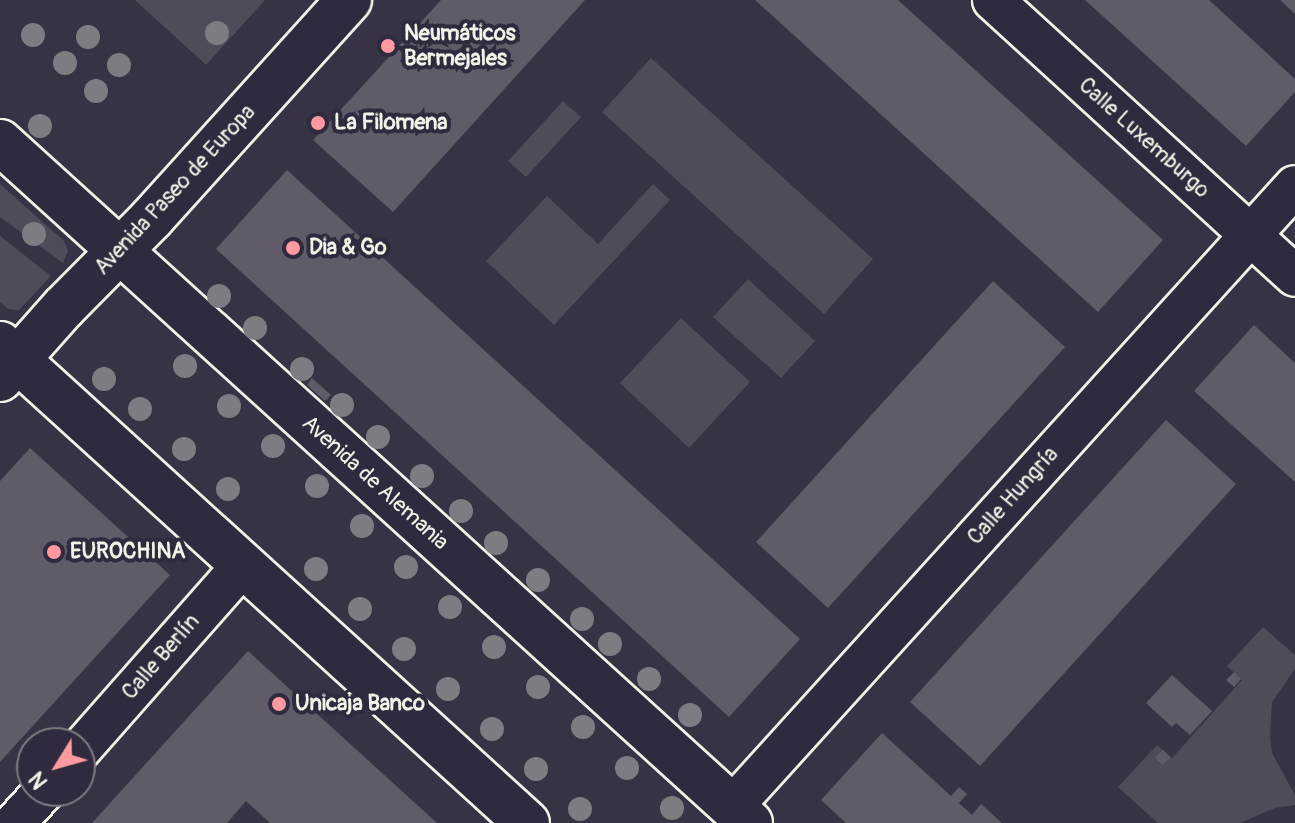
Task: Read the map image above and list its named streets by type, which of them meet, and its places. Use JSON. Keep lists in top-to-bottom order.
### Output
{
  "streets": {
    "main road": ["Avenida Paseo de Europa", "Avenida de Alemania"],
    "street": ["Calle Luxemburgo", "Calle Hungría", "Calle Berlín"]
  },
  "crossings": [
    ["Calle Luxemburgo", "Calle Hungría"],
    ["Avenida Paseo de Europa", "Avenida de Alemania"],
    ["Avenida de Alemania", "Calle Hungría"]
  ],
  "places": [
    "Neumáticos Bermejales",
    "La Filomena",
    "Dia & Go",
    "EUROCHINA",
    "Unicaja Banco"
  ],
  "north": "bottom left"
}
